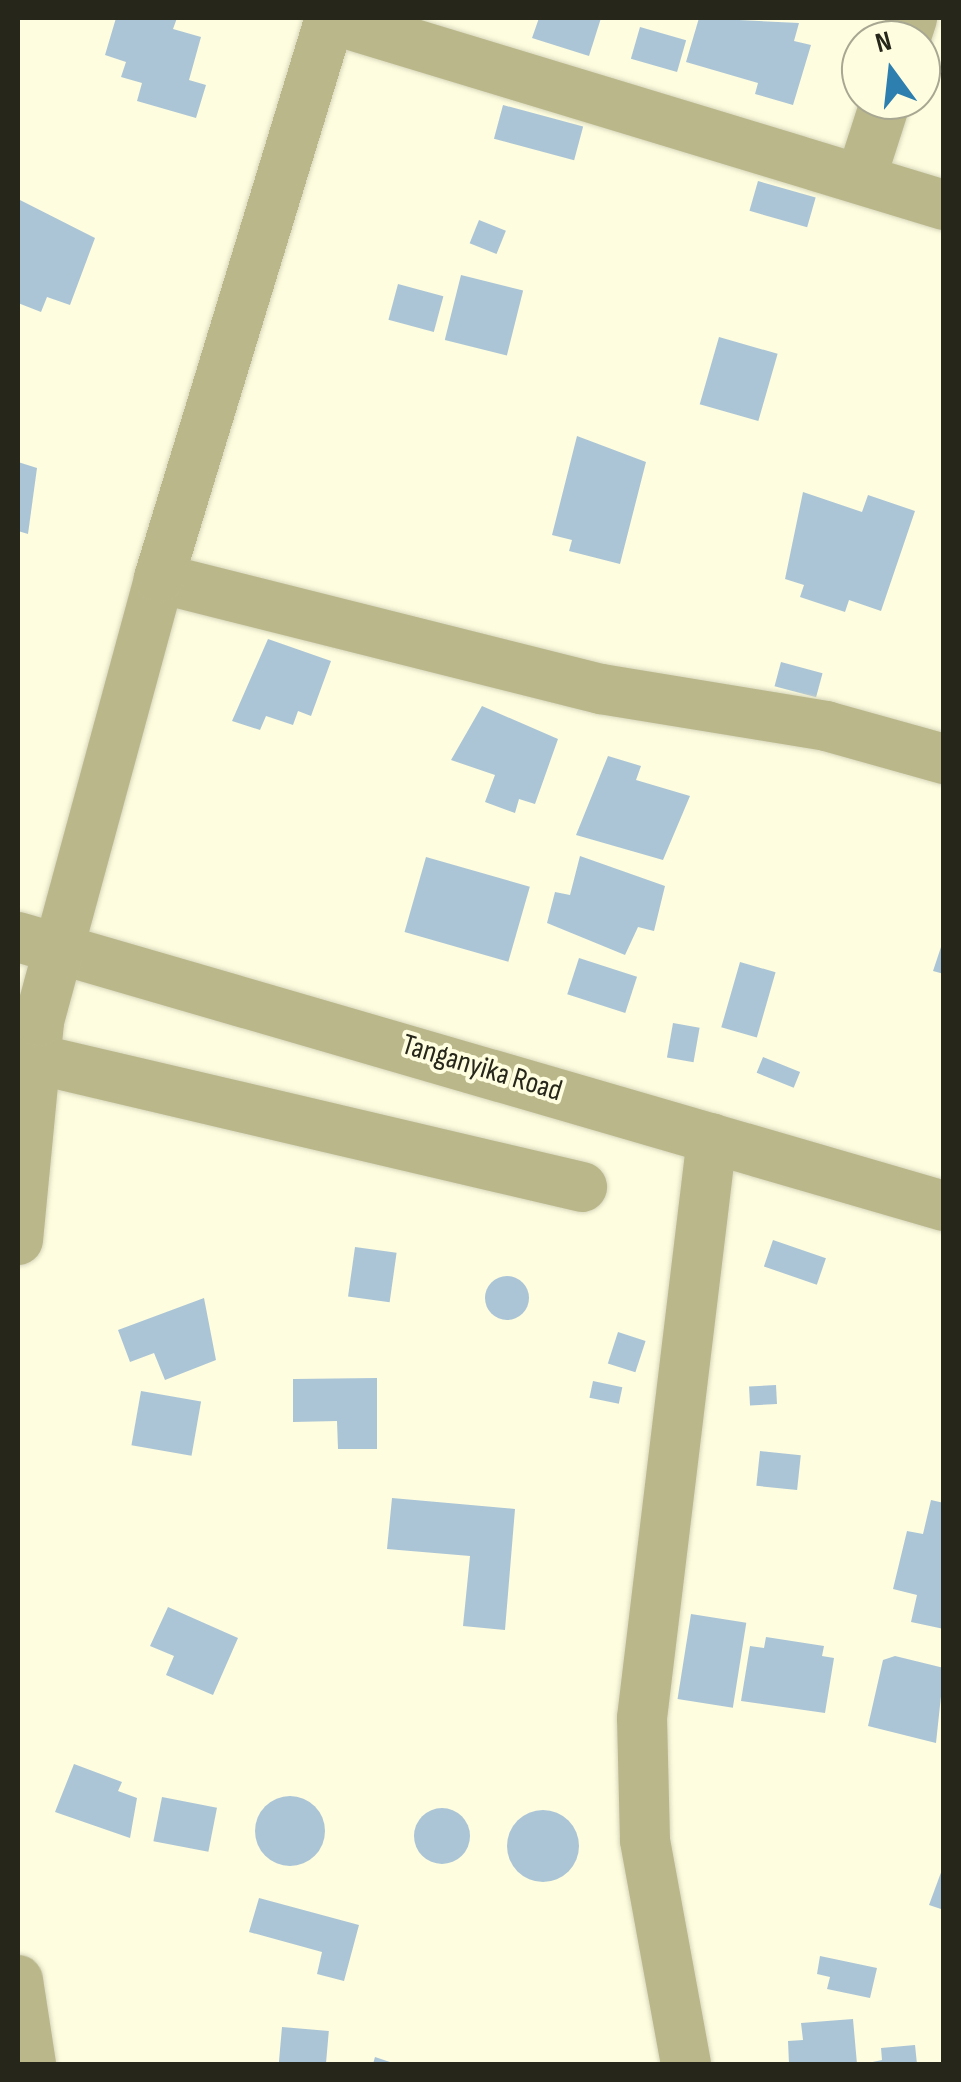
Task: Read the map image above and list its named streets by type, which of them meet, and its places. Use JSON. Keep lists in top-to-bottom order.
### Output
{
  "streets": {
    "street": ["Tanganyika Road"]
  },
  "north": "top"
}
